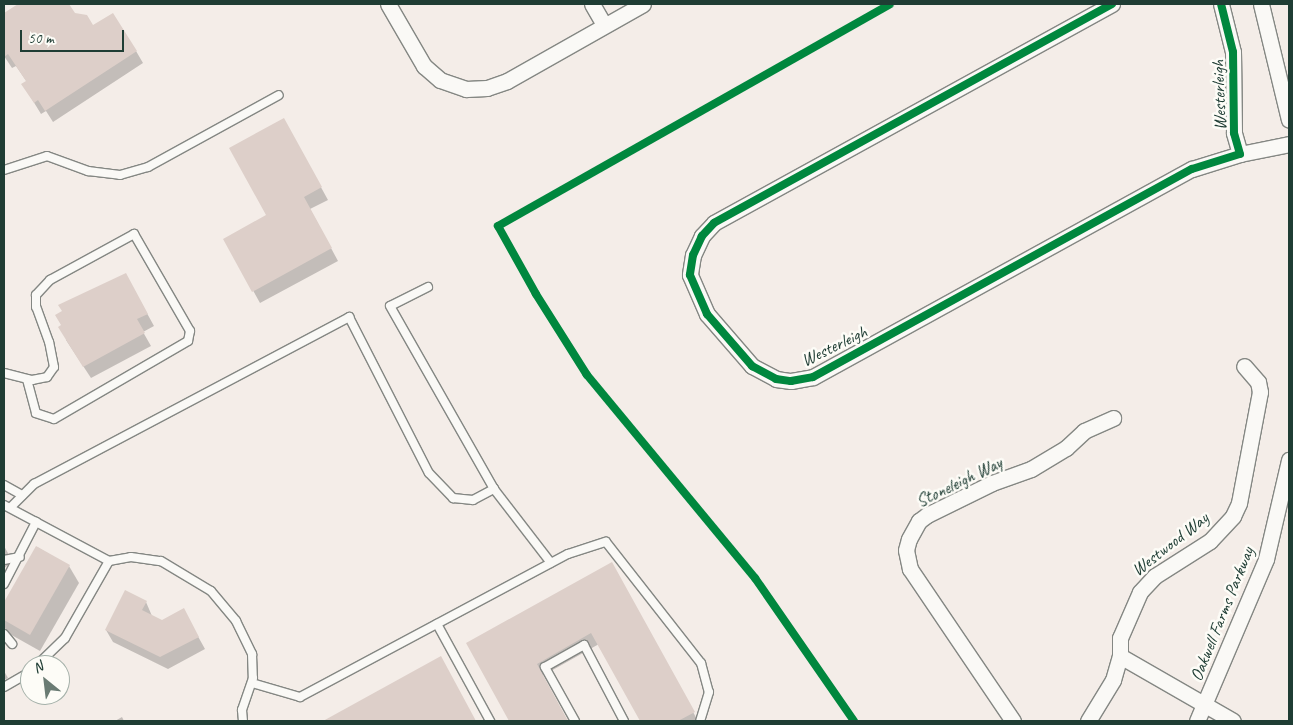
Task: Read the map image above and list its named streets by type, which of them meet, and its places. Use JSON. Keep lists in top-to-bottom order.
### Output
{
  "streets": {
    "street": [
      "Westerleigh",
      "Stoneleigh Way",
      "Westwood Way",
      "Oakwell Farms Parkway"
    ]
  },
  "scale_bar": "50 m",
  "north": "top left"
}
